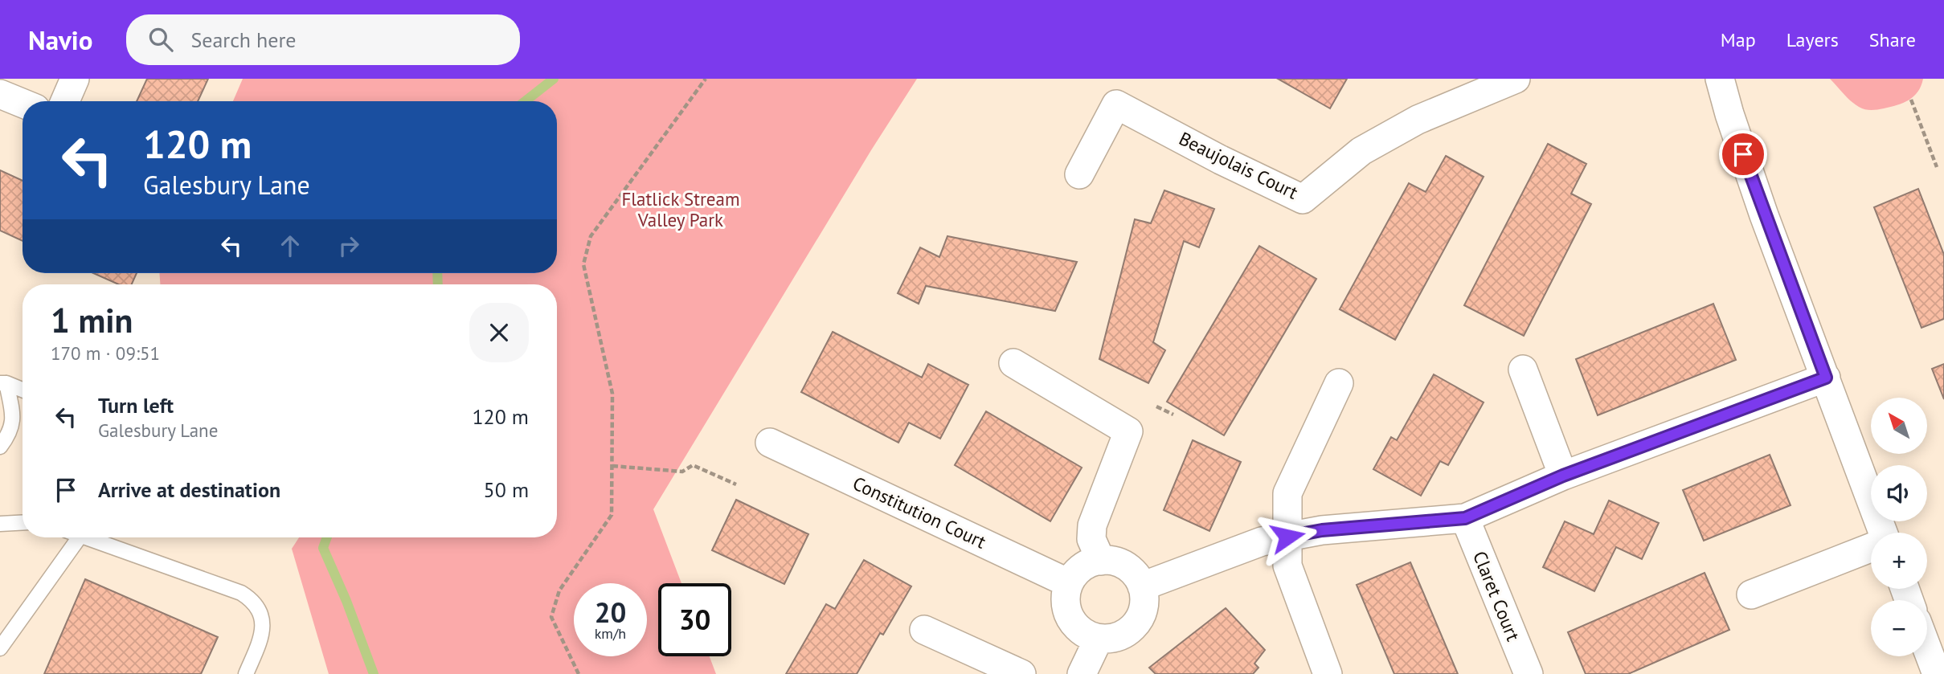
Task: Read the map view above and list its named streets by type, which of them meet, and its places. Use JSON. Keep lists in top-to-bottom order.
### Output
{
  "streets": {
    "street": ["Beaujolais Court", "Constitution Court", "Claret Court"]
  },
  "parks": ["Flatlick Stream Valley Park"],
  "north": "top left",
  "page": {
    "header": "Navio",
    "search": "Search here",
    "nav": ["Map", "Layers", "Share"],
    "turn": ["120 m", "Galesbury Lane"],
    "heading": ["1 min", "170 m · 09:51"],
    "list": [
      {
        "name": "Turn left",
        "note": "Galesbury Lane",
        "value": "120 m"
      },
      {
        "name": "Arrive at destination",
        "value": "50 m"
      }
    ],
    "map_buttons": ["+", "−"],
    "speed": "20 km/h",
    "limit": "30"
  }
}
